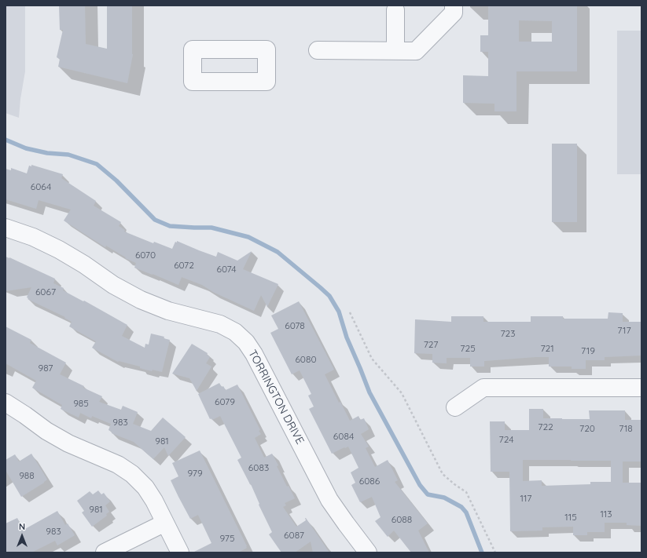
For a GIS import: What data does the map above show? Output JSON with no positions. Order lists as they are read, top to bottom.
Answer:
{
  "streets": {
    "street": ["TORRINGTON DRIVE"]
  },
  "house_numbers": [
    "6064",
    "6070",
    "6072",
    "6074",
    "6067",
    "6078",
    "717",
    "723",
    "727",
    "725",
    "721",
    "719",
    "6080",
    "987",
    "6079",
    "985",
    "983",
    "722",
    "720",
    "718",
    "6084",
    "724",
    "981",
    "6083",
    "979",
    "988",
    "6086",
    "117",
    "981",
    "113",
    "115",
    "6088",
    "983",
    "6087",
    "975"
  ],
  "north": "top"
}
